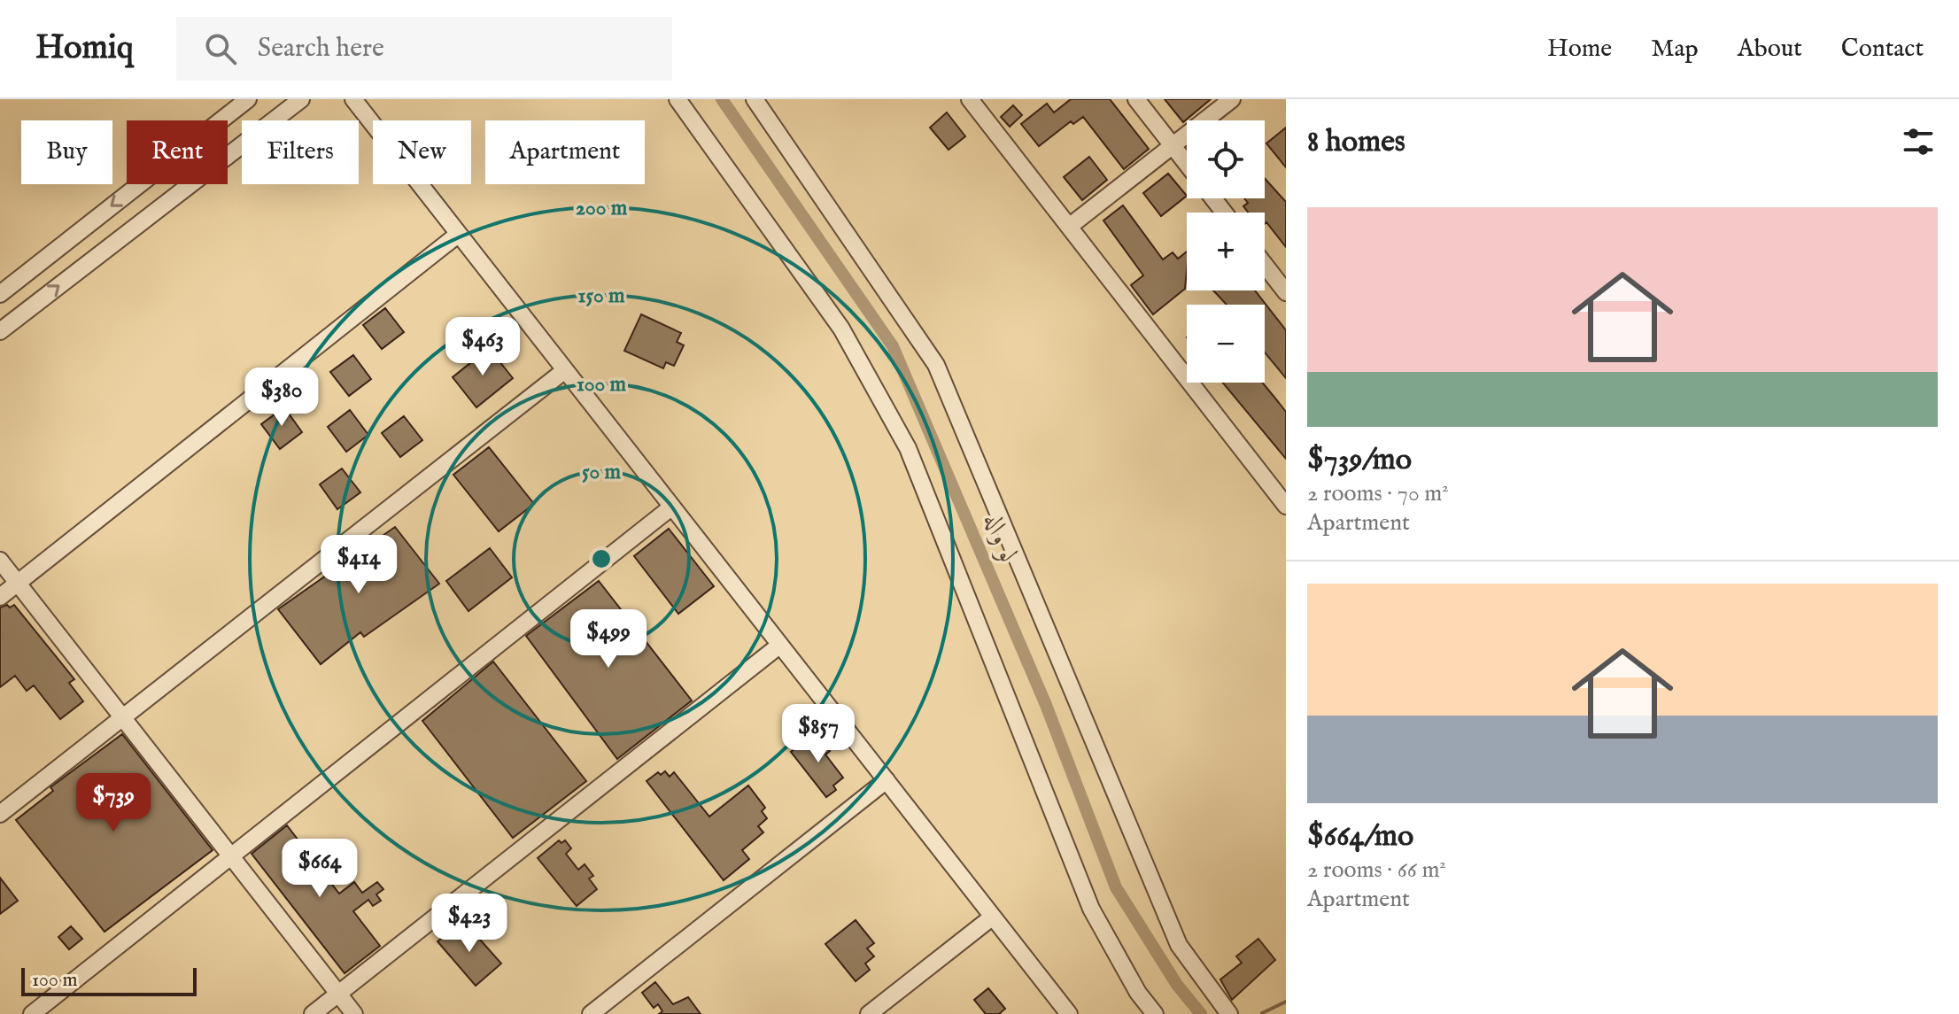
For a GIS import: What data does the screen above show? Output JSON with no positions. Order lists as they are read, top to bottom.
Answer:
{
  "water": ["لو واله"],
  "scale_bar": "100 m",
  "page": {
    "header": "Homiq",
    "search": "Search here",
    "nav": [
      "Home",
      "Map",
      "About",
      "Contact"
    ],
    "heading": "8 homes",
    "map_buttons": ["+", "−"],
    "chip": [
      "Buy",
      "Rent",
      "Filters",
      "New",
      "Apartment"
    ],
    "list": [
      {
        "name": "$739/mo",
        "note": "2 rooms · 70 m² · Apartment"
      },
      {
        "name": "$664/mo",
        "note": "2 rooms · 66 m² · Apartment"
      }
    ],
    "price": [
      "$463",
      "$380",
      "$414",
      "$499",
      "$857",
      "$739",
      "$664",
      "$423"
    ],
    "scale": "100 m"
  },
  "rings": [
    "200 m",
    "150 m",
    "100 m",
    "50 m"
  ]
}
